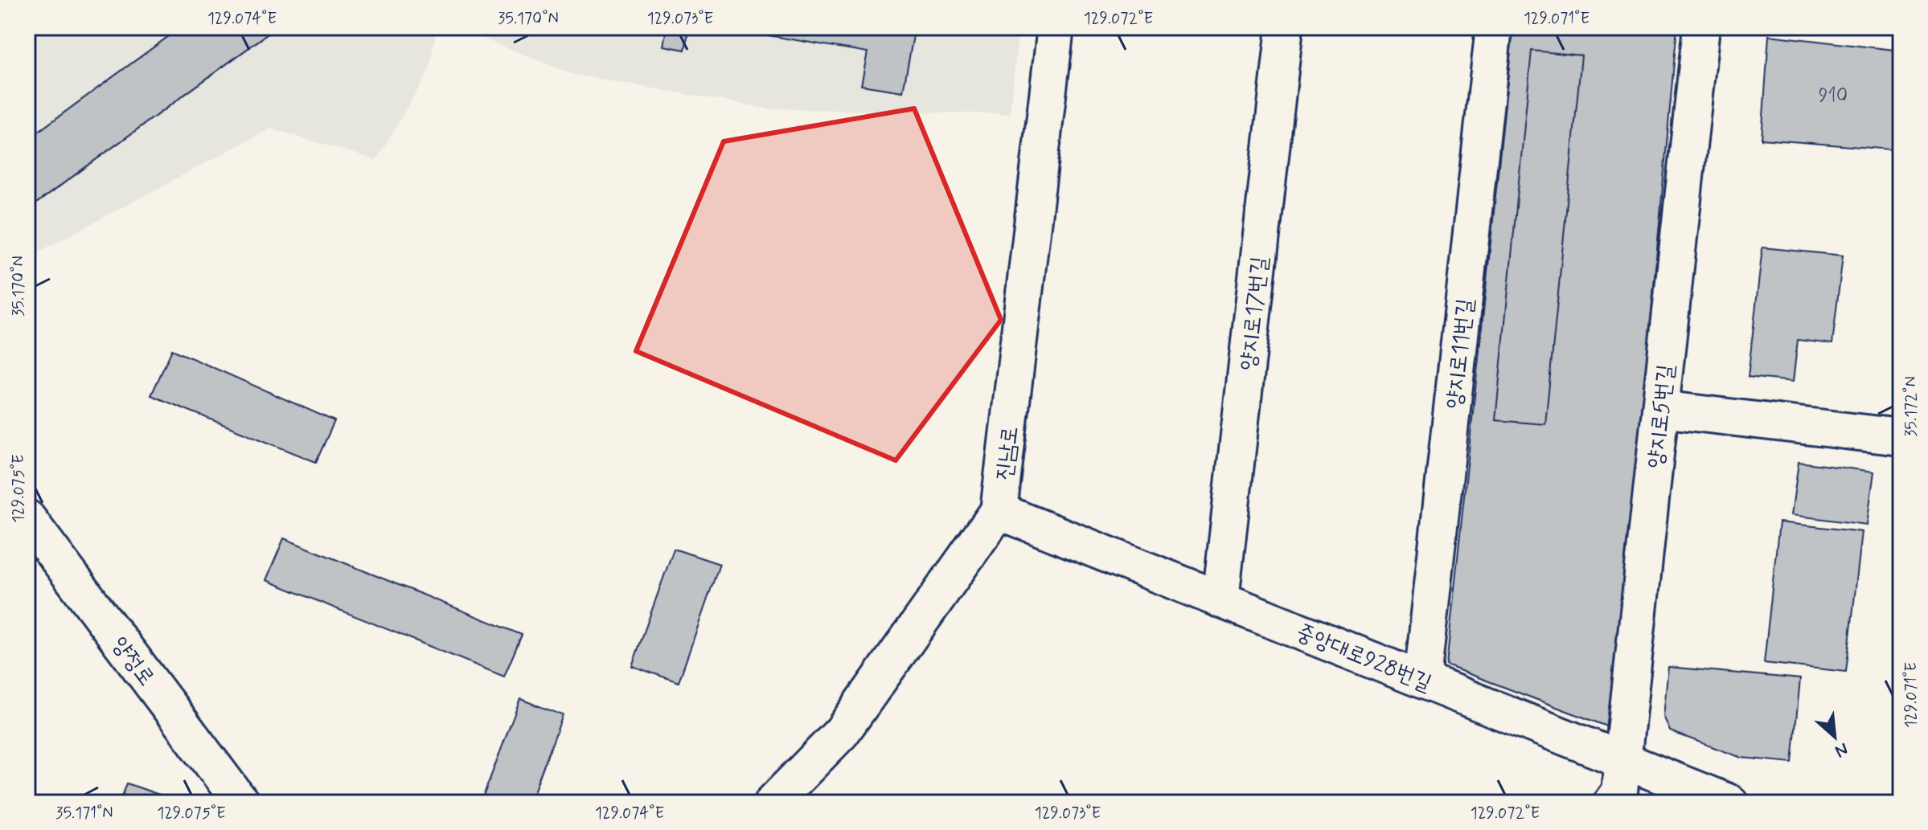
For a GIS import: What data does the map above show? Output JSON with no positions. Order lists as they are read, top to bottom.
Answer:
{
  "streets": {
    "street": [
      "양지로17번길",
      "양지로11번길",
      "양지로5번길",
      "진남로",
      "중앙대로928번길",
      "양정로"
    ]
  },
  "crossings": [
    ["양지로17번길", "중앙대로928번길"],
    ["양지로11번길", "중앙대로928번길"],
    ["양지로5번길", "중앙대로928번길"],
    ["진남로", "중앙대로928번길"]
  ],
  "house_numbers": ["910"],
  "north": "bottom right",
  "coordinates": [
    "129.074°E",
    "35.170°N",
    "129.073°E",
    "129.072°E",
    "129.071°E",
    "35.172°N",
    "129.075°E",
    "35.171°N"
  ]
}
